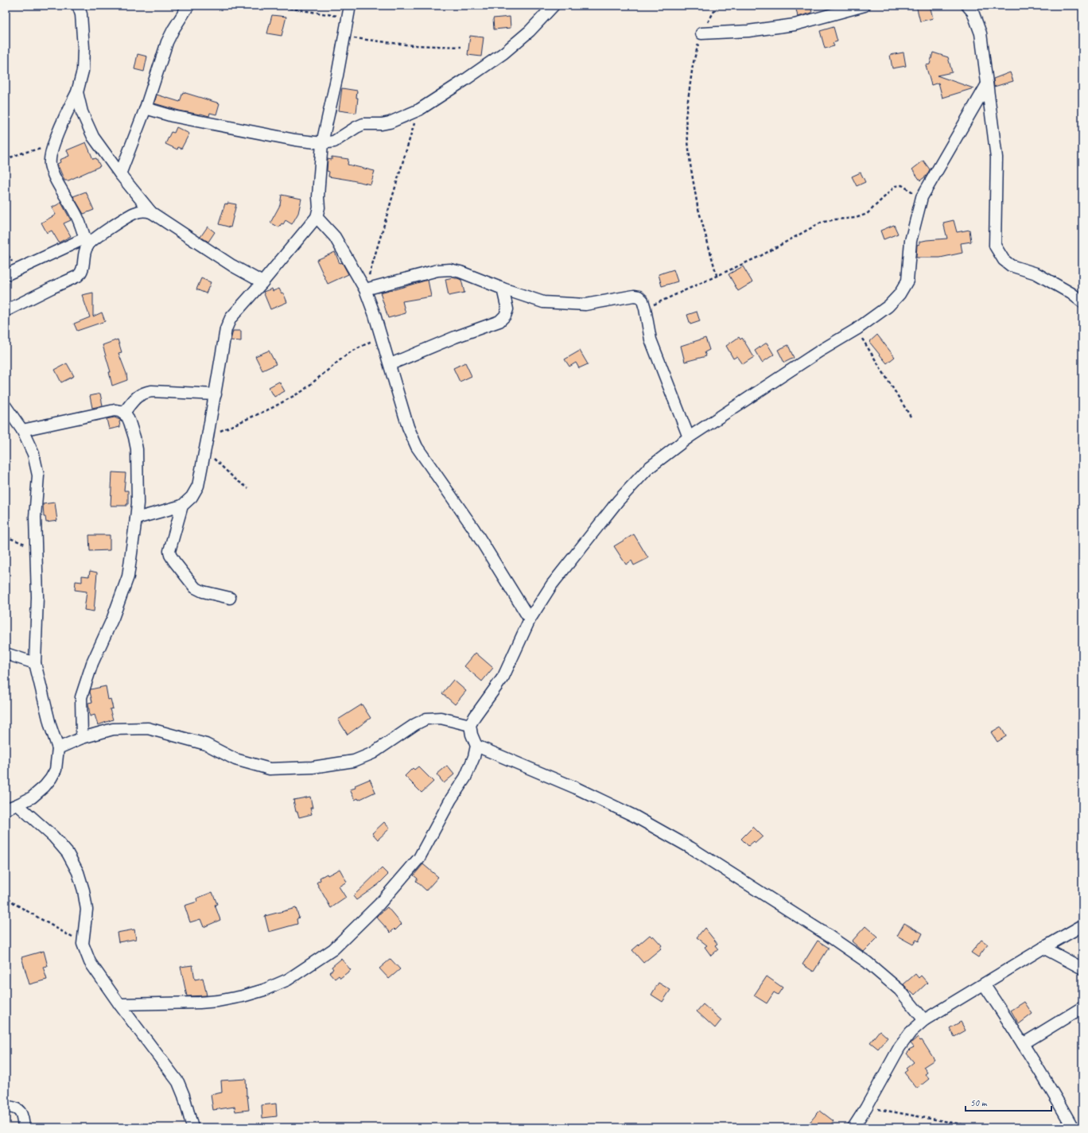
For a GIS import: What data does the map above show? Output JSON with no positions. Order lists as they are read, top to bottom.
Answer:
{
  "scale_bar": "50 m"
}
